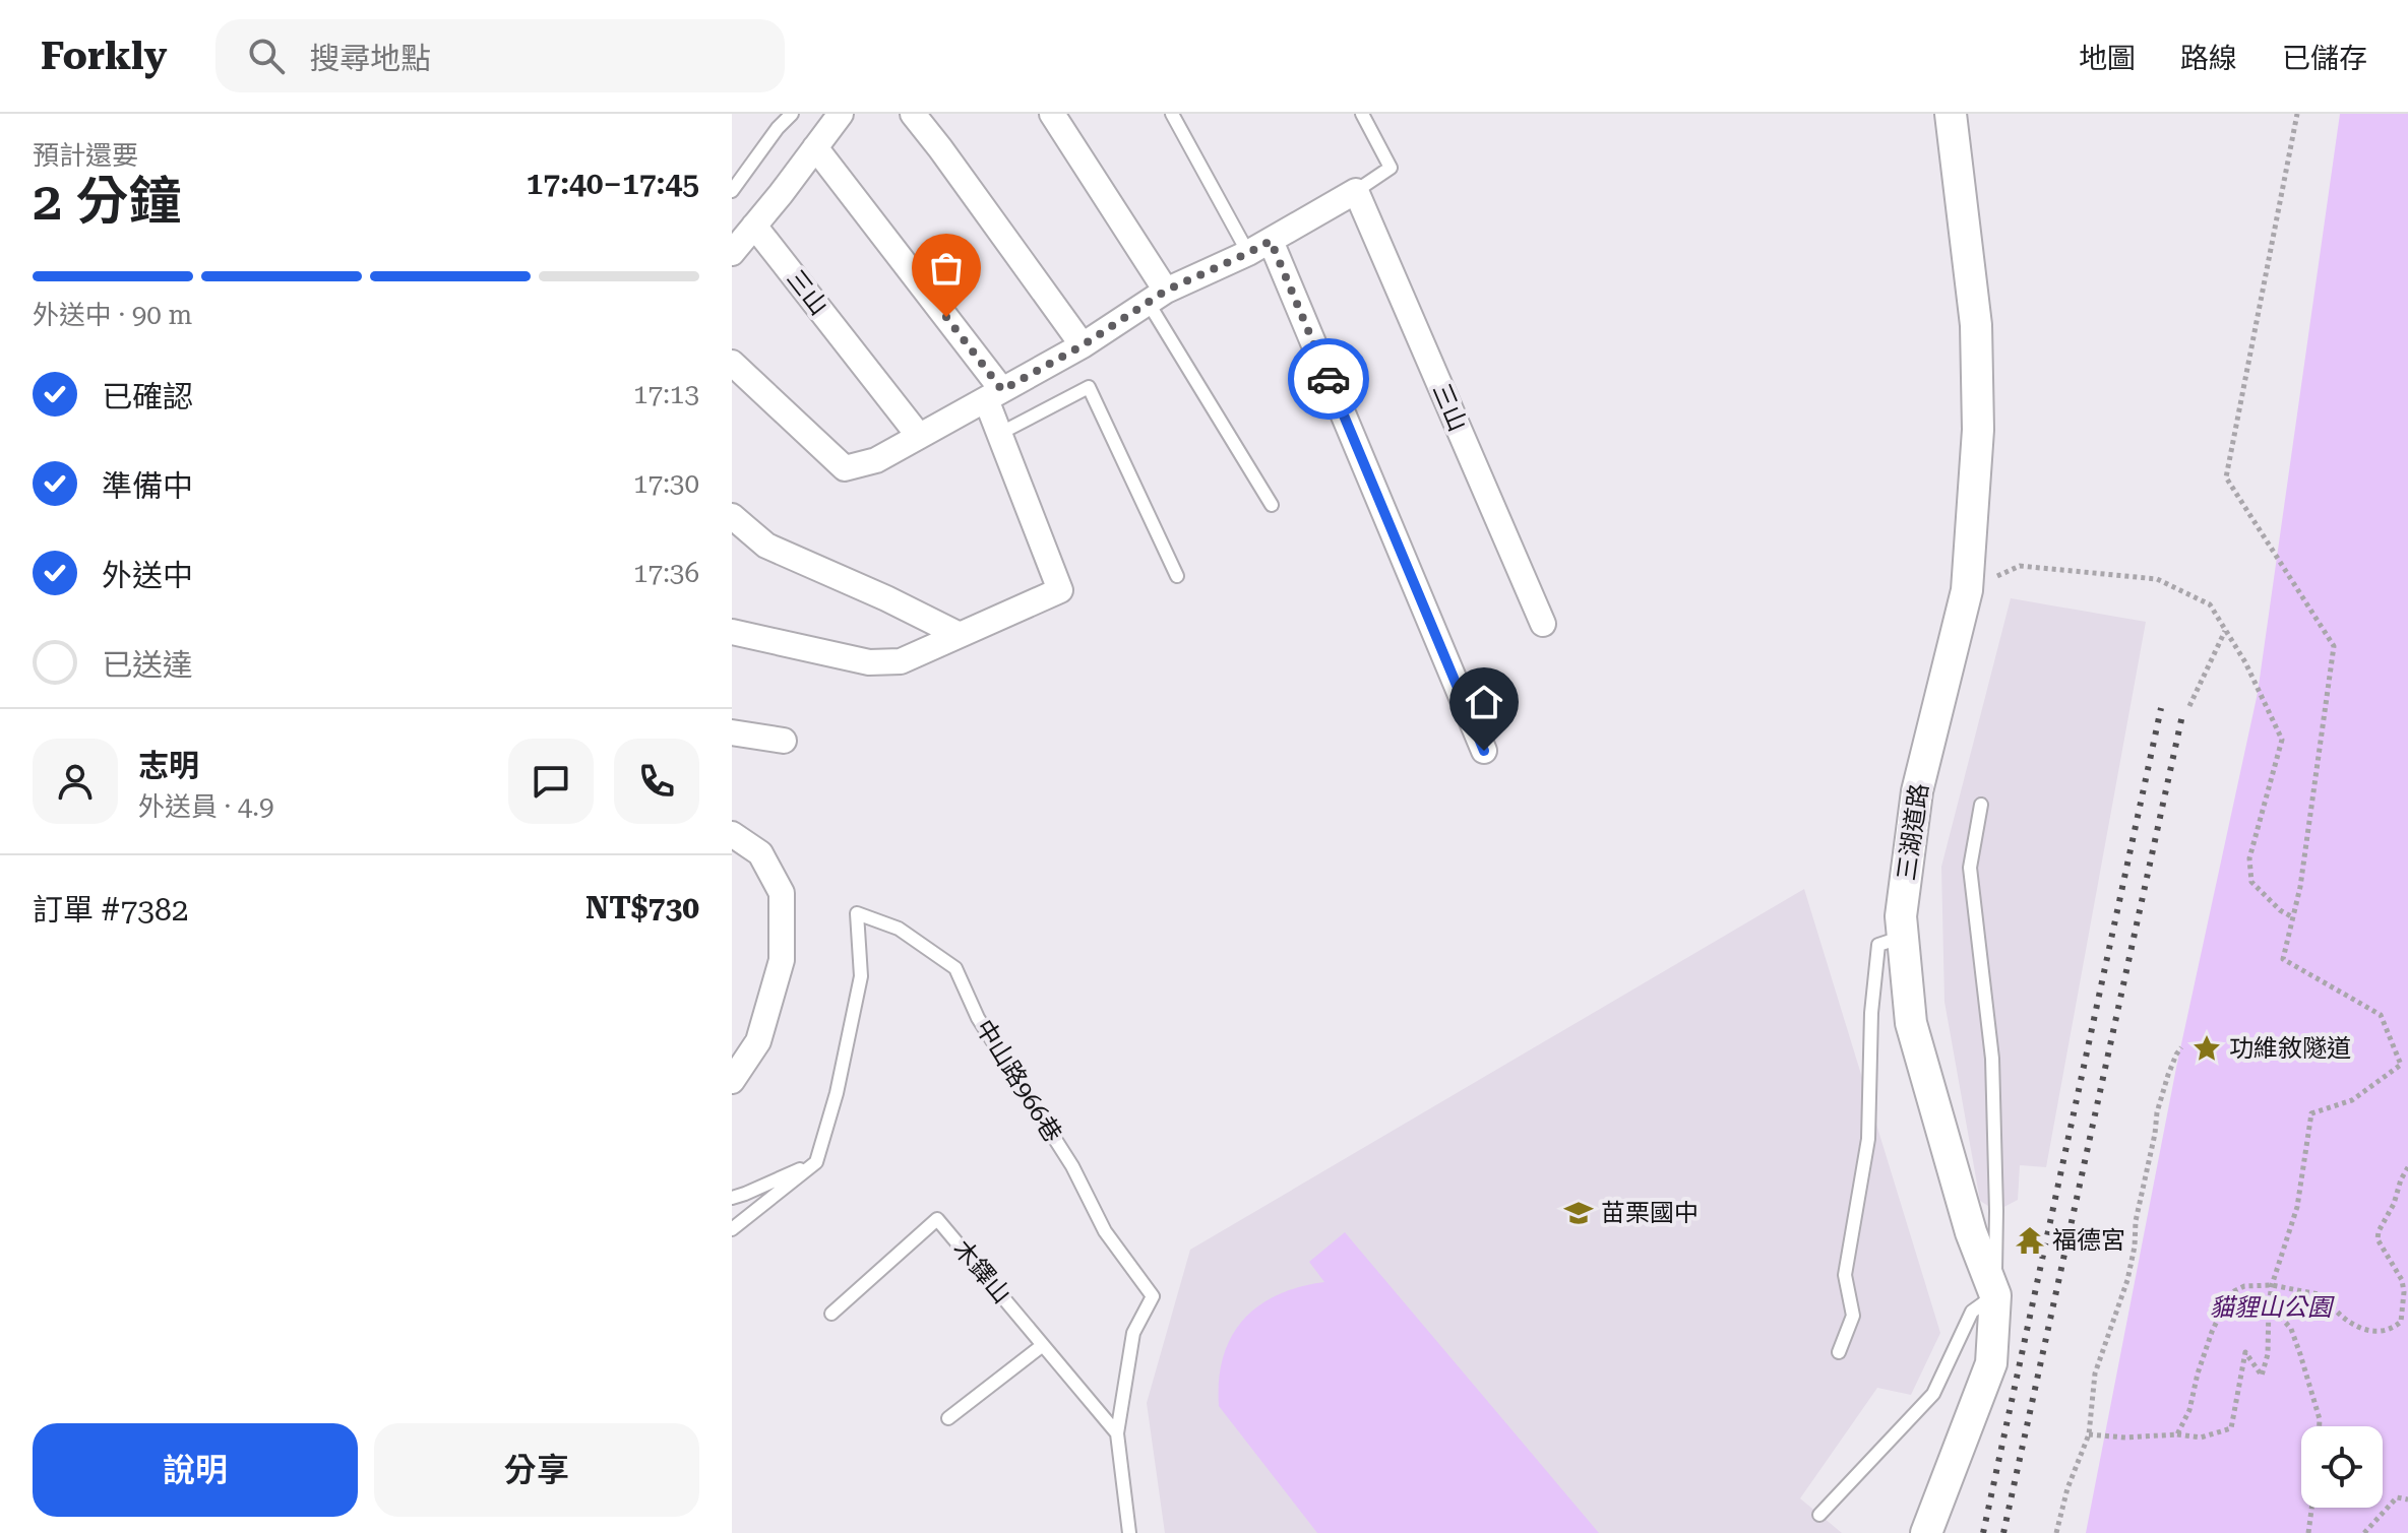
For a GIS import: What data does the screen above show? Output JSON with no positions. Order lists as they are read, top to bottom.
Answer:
{
  "streets": {
    "street": ["三山", "三湖道路"],
    "lane": ["中山路966巷", "木鐸山"]
  },
  "crossings": [
    ["中山路966巷", "木鐸山"]
  ],
  "parks": ["貓貍山公園"],
  "places": {
    "place": ["功維敘隧道"],
    "school or university": ["苗栗國中"],
    "temple": ["福德宮"]
  },
  "page": {
    "header": "Forkly",
    "search": "搜尋地點",
    "nav": ["地圖", "路線", "已儲存"],
    "heading": ["2 分鐘", "預計還要", "17:40–17:45"],
    "panel": [
      "志明",
      "外送員 · 4.9",
      "訂單 #7382",
      "NT$730"
    ],
    "bar": "外送中 · 90 m",
    "list": [
      ["已確認", "17:13"],
      ["準備中", "17:30"],
      ["外送中", "17:36"],
      "已送達"
    ],
    "buttons": ["說明", "分享"]
  }
}
